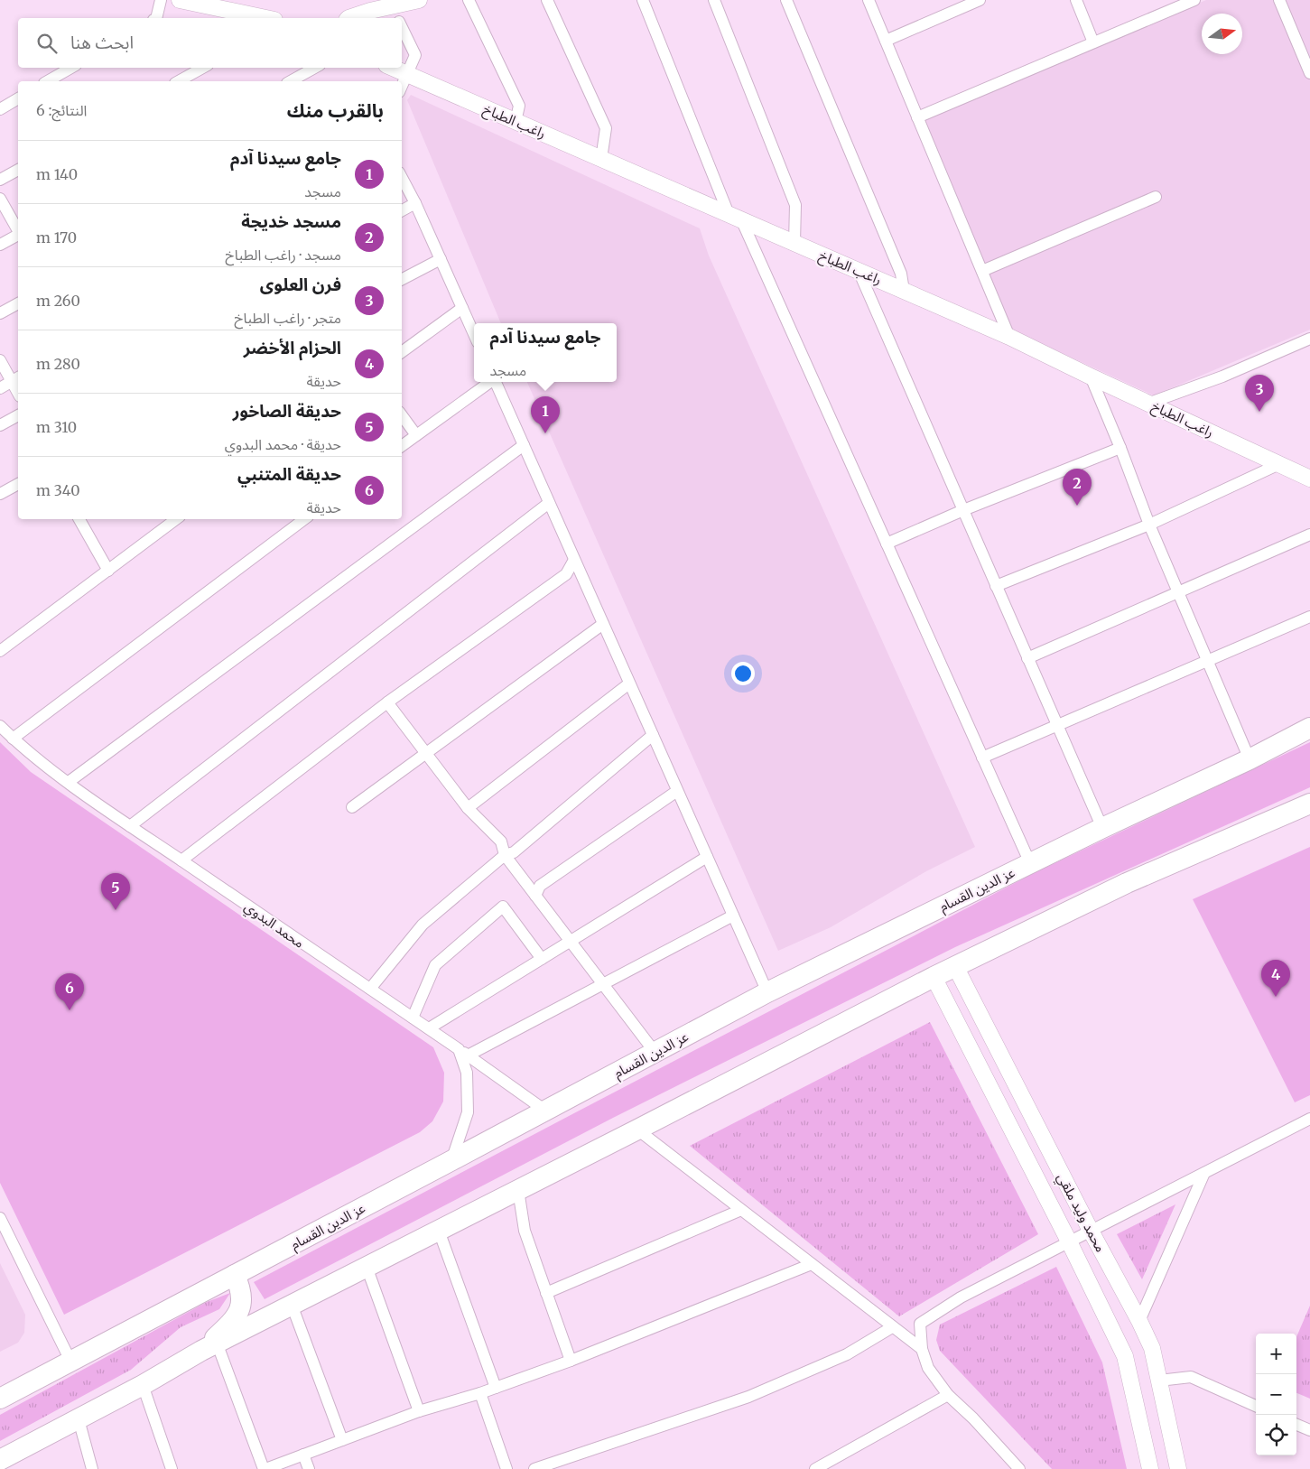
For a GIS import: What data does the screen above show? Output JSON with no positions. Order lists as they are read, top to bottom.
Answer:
{
  "streets": {
    "highway": ["عز الدين القسام"],
    "street": ["راغب الطباخ", "محمد البدوي", "محمد وليد ملقي"]
  },
  "crossings": [
    ["عز الدين القسام", "محمد البدوي"]
  ],
  "north": "right",
  "page": {
    "search": "ابحث هنا",
    "heading": ["بالقرب منك", "النتائج: 6"],
    "list": [
      {
        "mark": "1",
        "name": "جامع سيدنا آدم",
        "note": "مسجد",
        "value": "140 m"
      },
      {
        "mark": "2",
        "name": "مسجد خديجة",
        "note": "مسجد · راغب الطباخ",
        "value": "170 m"
      },
      {
        "mark": "3",
        "name": "فرن العلوى",
        "note": "متجر · راغب الطباخ",
        "value": "260 m"
      },
      {
        "mark": "4",
        "name": "الحزام الأخضر",
        "note": "حديقة",
        "value": "280 m"
      },
      {
        "mark": "5",
        "name": "حديقة الصاخور",
        "note": "حديقة · محمد البدوي",
        "value": "310 m"
      },
      {
        "mark": "6",
        "name": "حديقة المتنبي",
        "note": "حديقة",
        "value": "340 m"
      }
    ],
    "popup": ["جامع سيدنا آدم", "مسجد"],
    "pins": [
      "3",
      "1",
      "2",
      "5",
      "4",
      "6"
    ],
    "map_buttons": ["+", "−"]
  }
}
